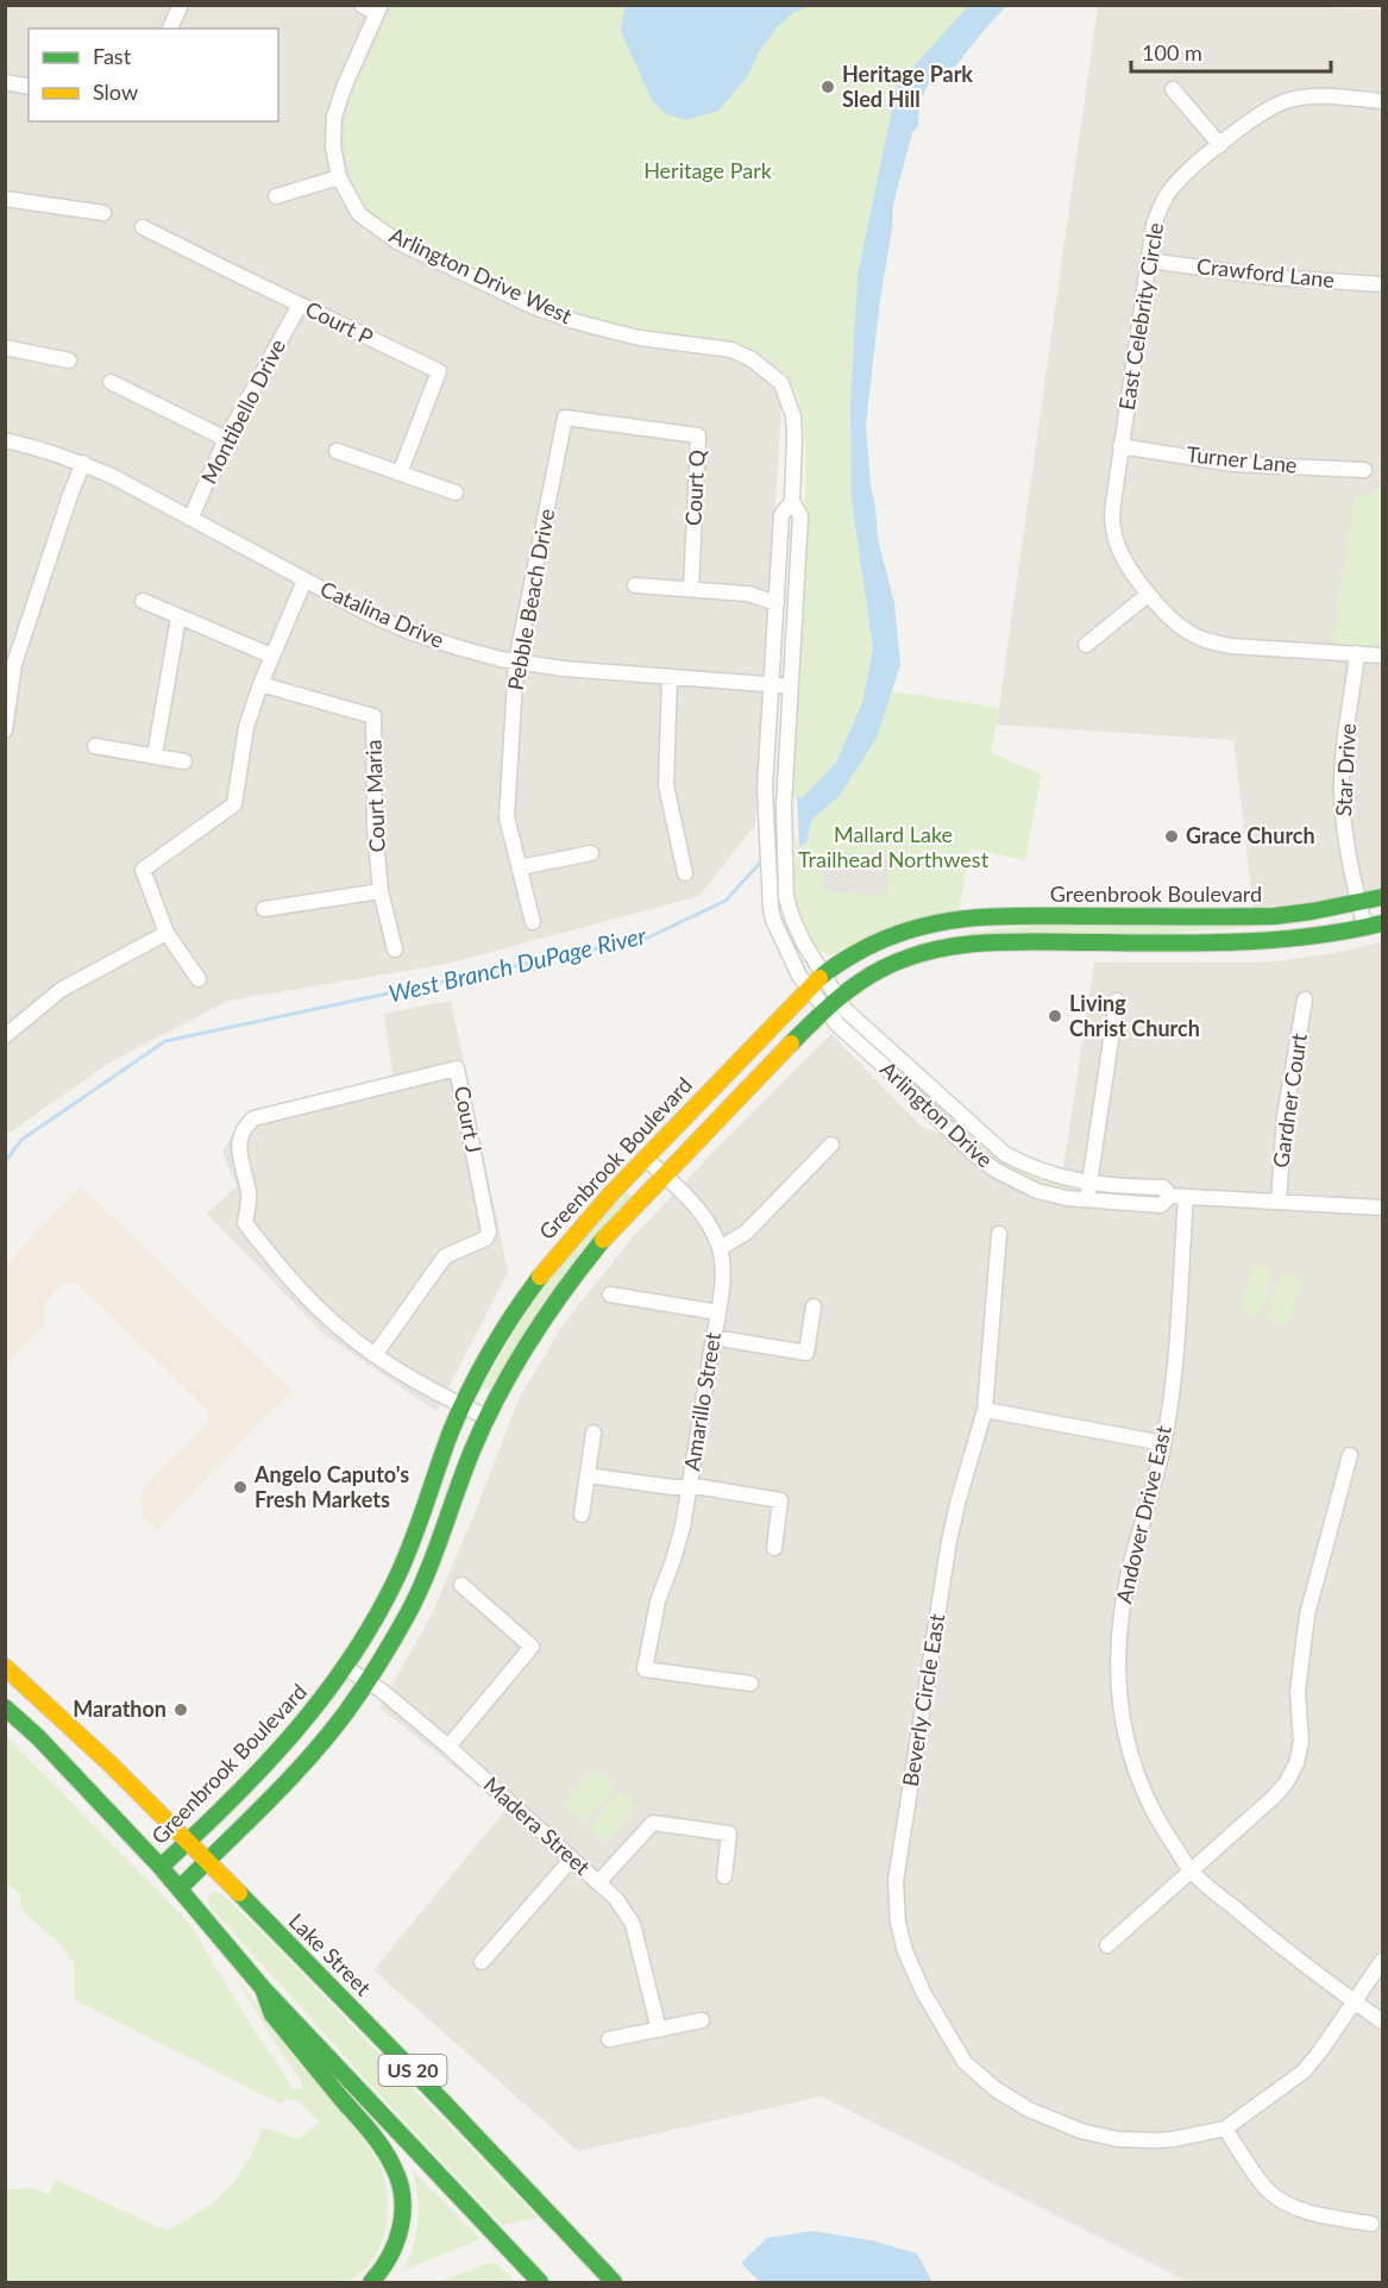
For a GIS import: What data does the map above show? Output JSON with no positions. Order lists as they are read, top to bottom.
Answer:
{
  "streets": {
    "main road": ["Greenbrook Boulevard", "Lake Street", "US 20"],
    "street": [
      "Crawford Lane",
      "Arlington Drive West",
      "East Celebrity Circle",
      "Court P",
      "Montibello Drive",
      "Turner Lane",
      "Court Q",
      "Pebble Beach Drive",
      "Catalina Drive",
      "Star Drive",
      "Court Maria",
      "Gardner Court",
      "Arlington Drive",
      "Court J",
      "Amarillo Street",
      "Andover Drive East",
      "Beverly Circle East",
      "Madera Street"
    ]
  },
  "crossings": [
    ["Crawford Lane", "East Celebrity Circle"],
    ["Arlington Drive West", "Catalina Drive"],
    ["Arlington Drive West", "Greenbrook Boulevard"],
    ["Arlington Drive West", "Arlington Drive"],
    ["East Celebrity Circle", "Turner Lane"],
    ["East Celebrity Circle", "Star Drive"],
    ["Court P", "Montibello Drive"],
    ["Montibello Drive", "Catalina Drive"],
    ["Court Q", "Pebble Beach Drive"],
    ["Pebble Beach Drive", "Catalina Drive"],
    ["Star Drive", "Greenbrook Boulevard"],
    ["Greenbrook Boulevard", "Arlington Drive"],
    ["Greenbrook Boulevard", "Amarillo Street"],
    ["Greenbrook Boulevard", "Madera Street"],
    ["Greenbrook Boulevard", "Lake Street"],
    ["Greenbrook Boulevard", "US 20"],
    ["Gardner Court", "Arlington Drive"],
    ["Arlington Drive", "Andover Drive East"]
  ],
  "water": ["West Branch DuPage River"],
  "parks": ["Heritage Park", "Mallard Lake Trailhead Northwest"],
  "places": [
    "Heritage Park Sled Hill",
    "Grace Church",
    "Living Christ Church",
    "Angelo Caputo's Fresh Markets",
    "Marathon"
  ],
  "legend": ["Fast", "Slow"],
  "scale_bar": "100 m"
}
